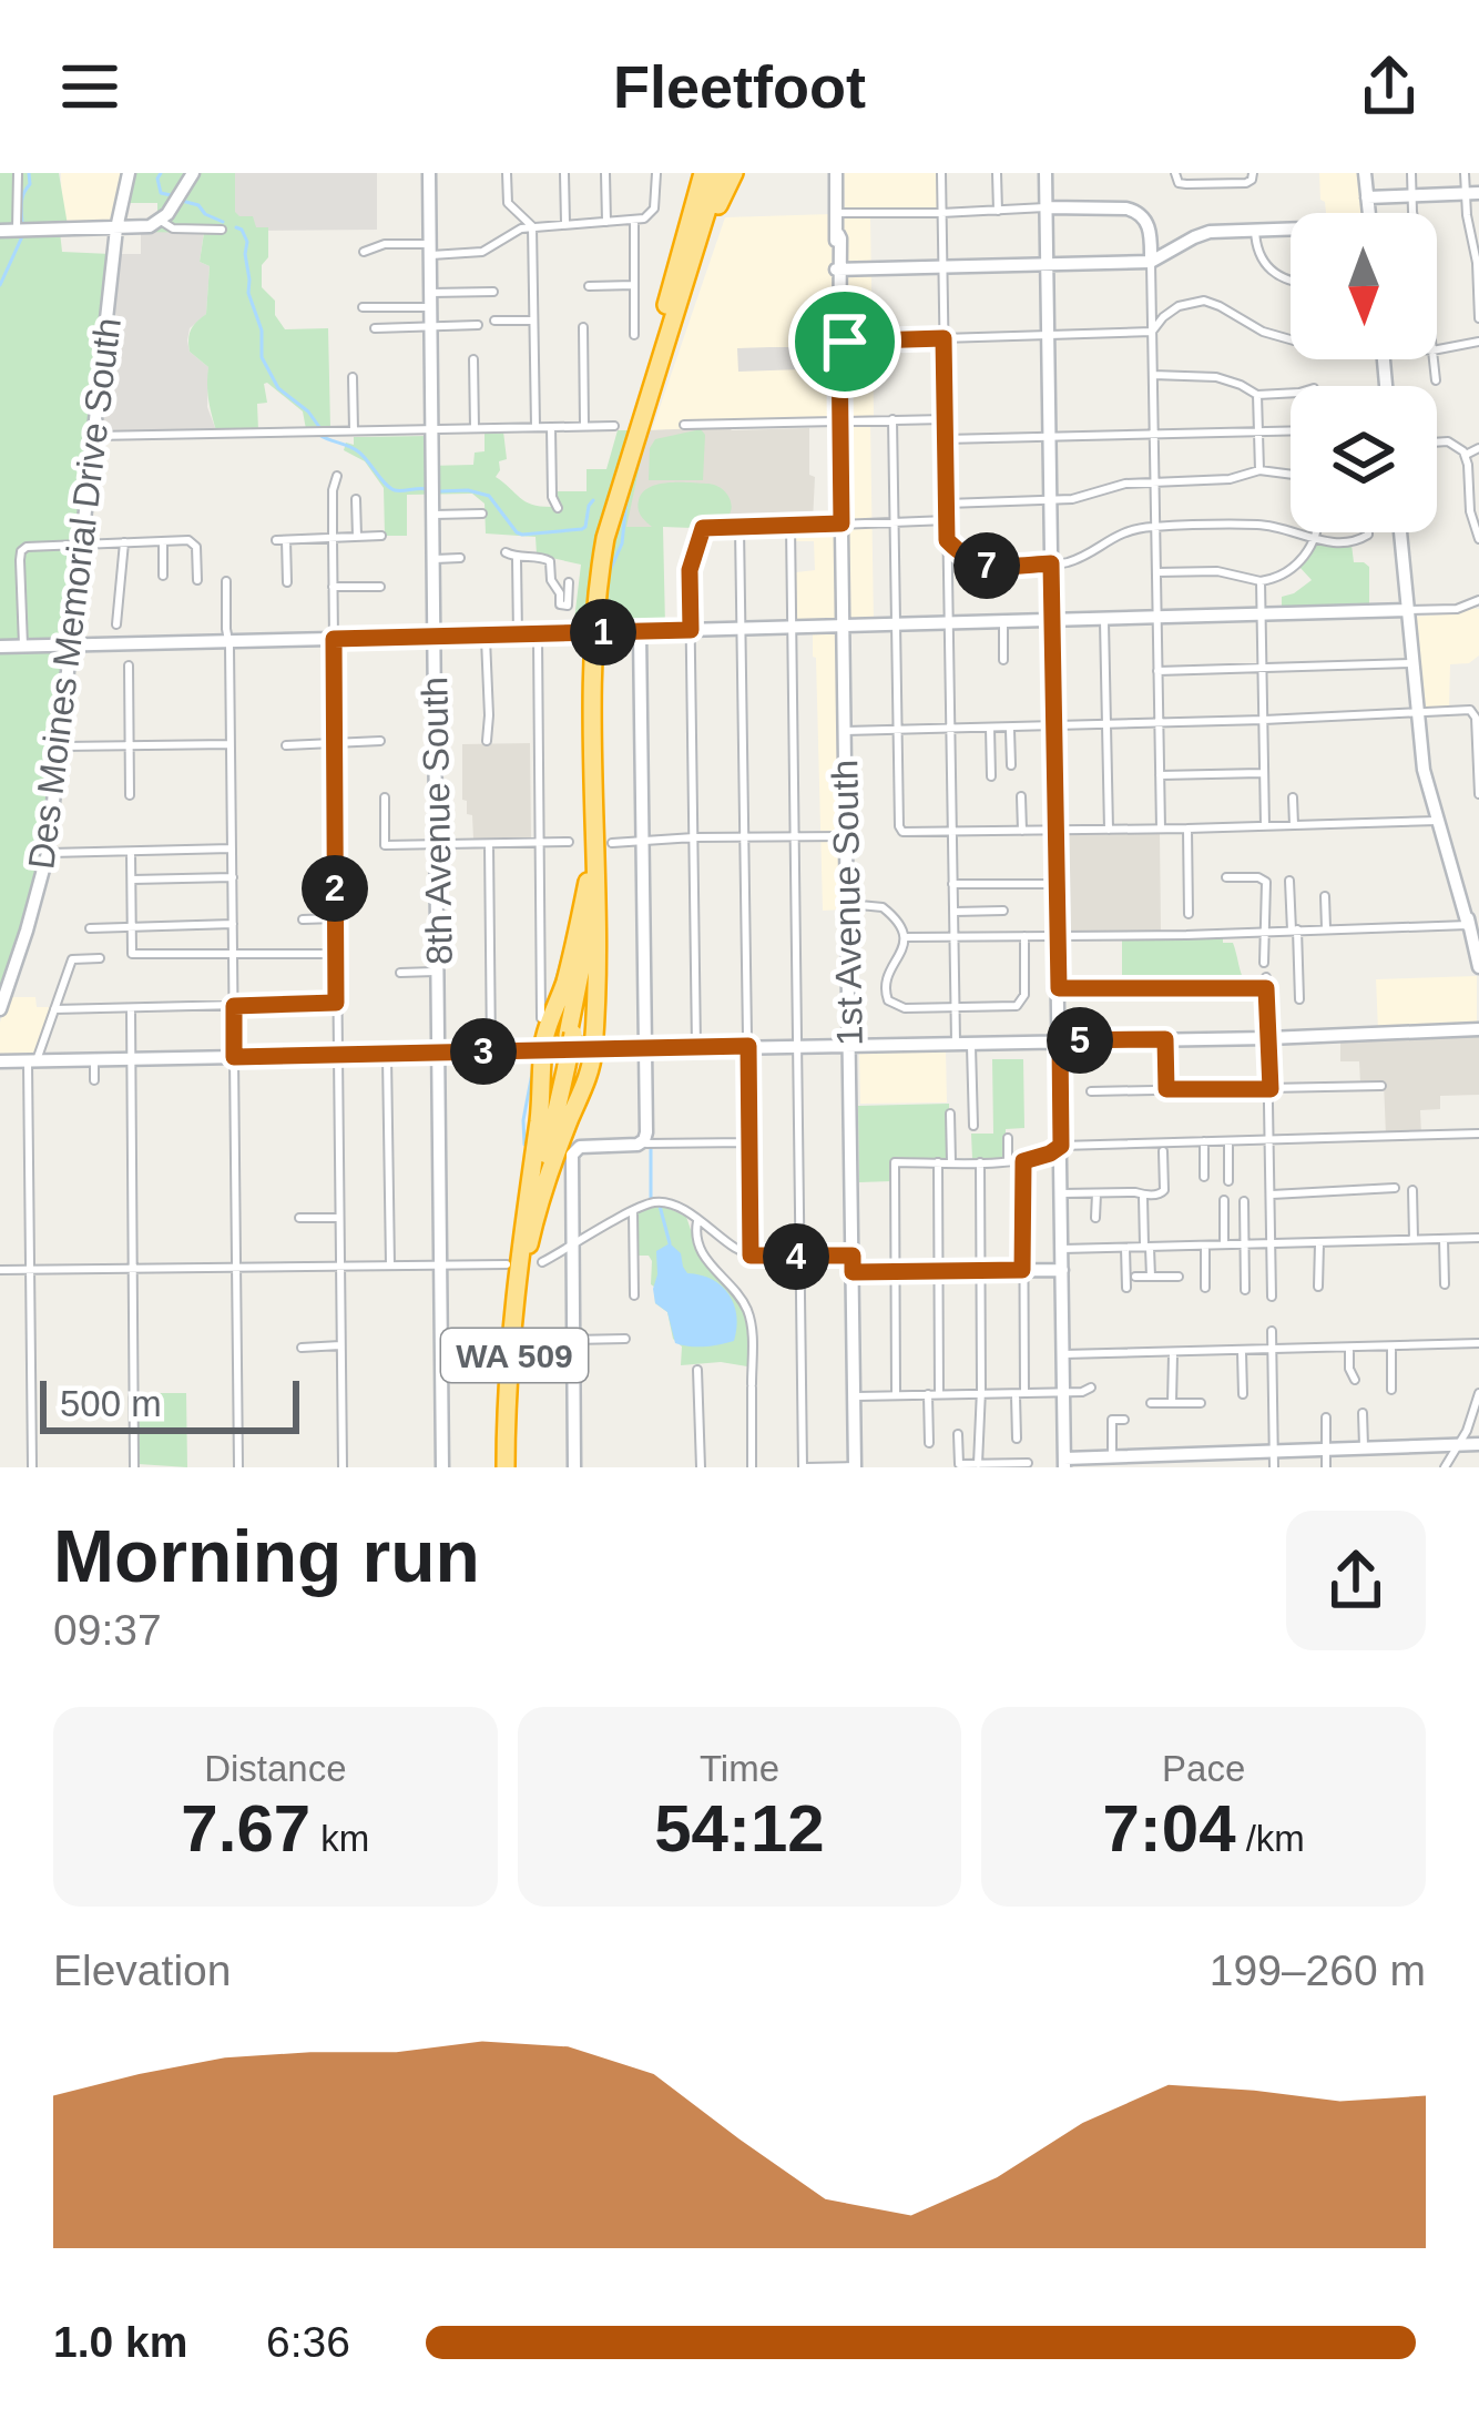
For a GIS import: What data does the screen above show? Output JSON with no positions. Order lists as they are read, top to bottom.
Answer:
{
  "streets": {
    "highway": ["WA 509"],
    "street": ["Des Moines Memorial Drive South", "8th Avenue South", "1st Avenue South"]
  },
  "scale_bar": "500 m",
  "north": "bottom",
  "page": {
    "header": "Fleetfoot",
    "pins": [
      "7",
      "1",
      "2",
      "5",
      "3",
      "4"
    ],
    "scale": "500 m",
    "heading": ["Morning run", "09:37"],
    "stats": [
      ["Distance", "7.67 km"],
      ["Time", "54:12"],
      ["Pace", "7:04 /km"]
    ],
    "chart": ["Elevation", "199–260 m"],
    "list": [
      {
        "name": "1.0 km",
        "note": "6:36"
      }
    ]
  }
}
